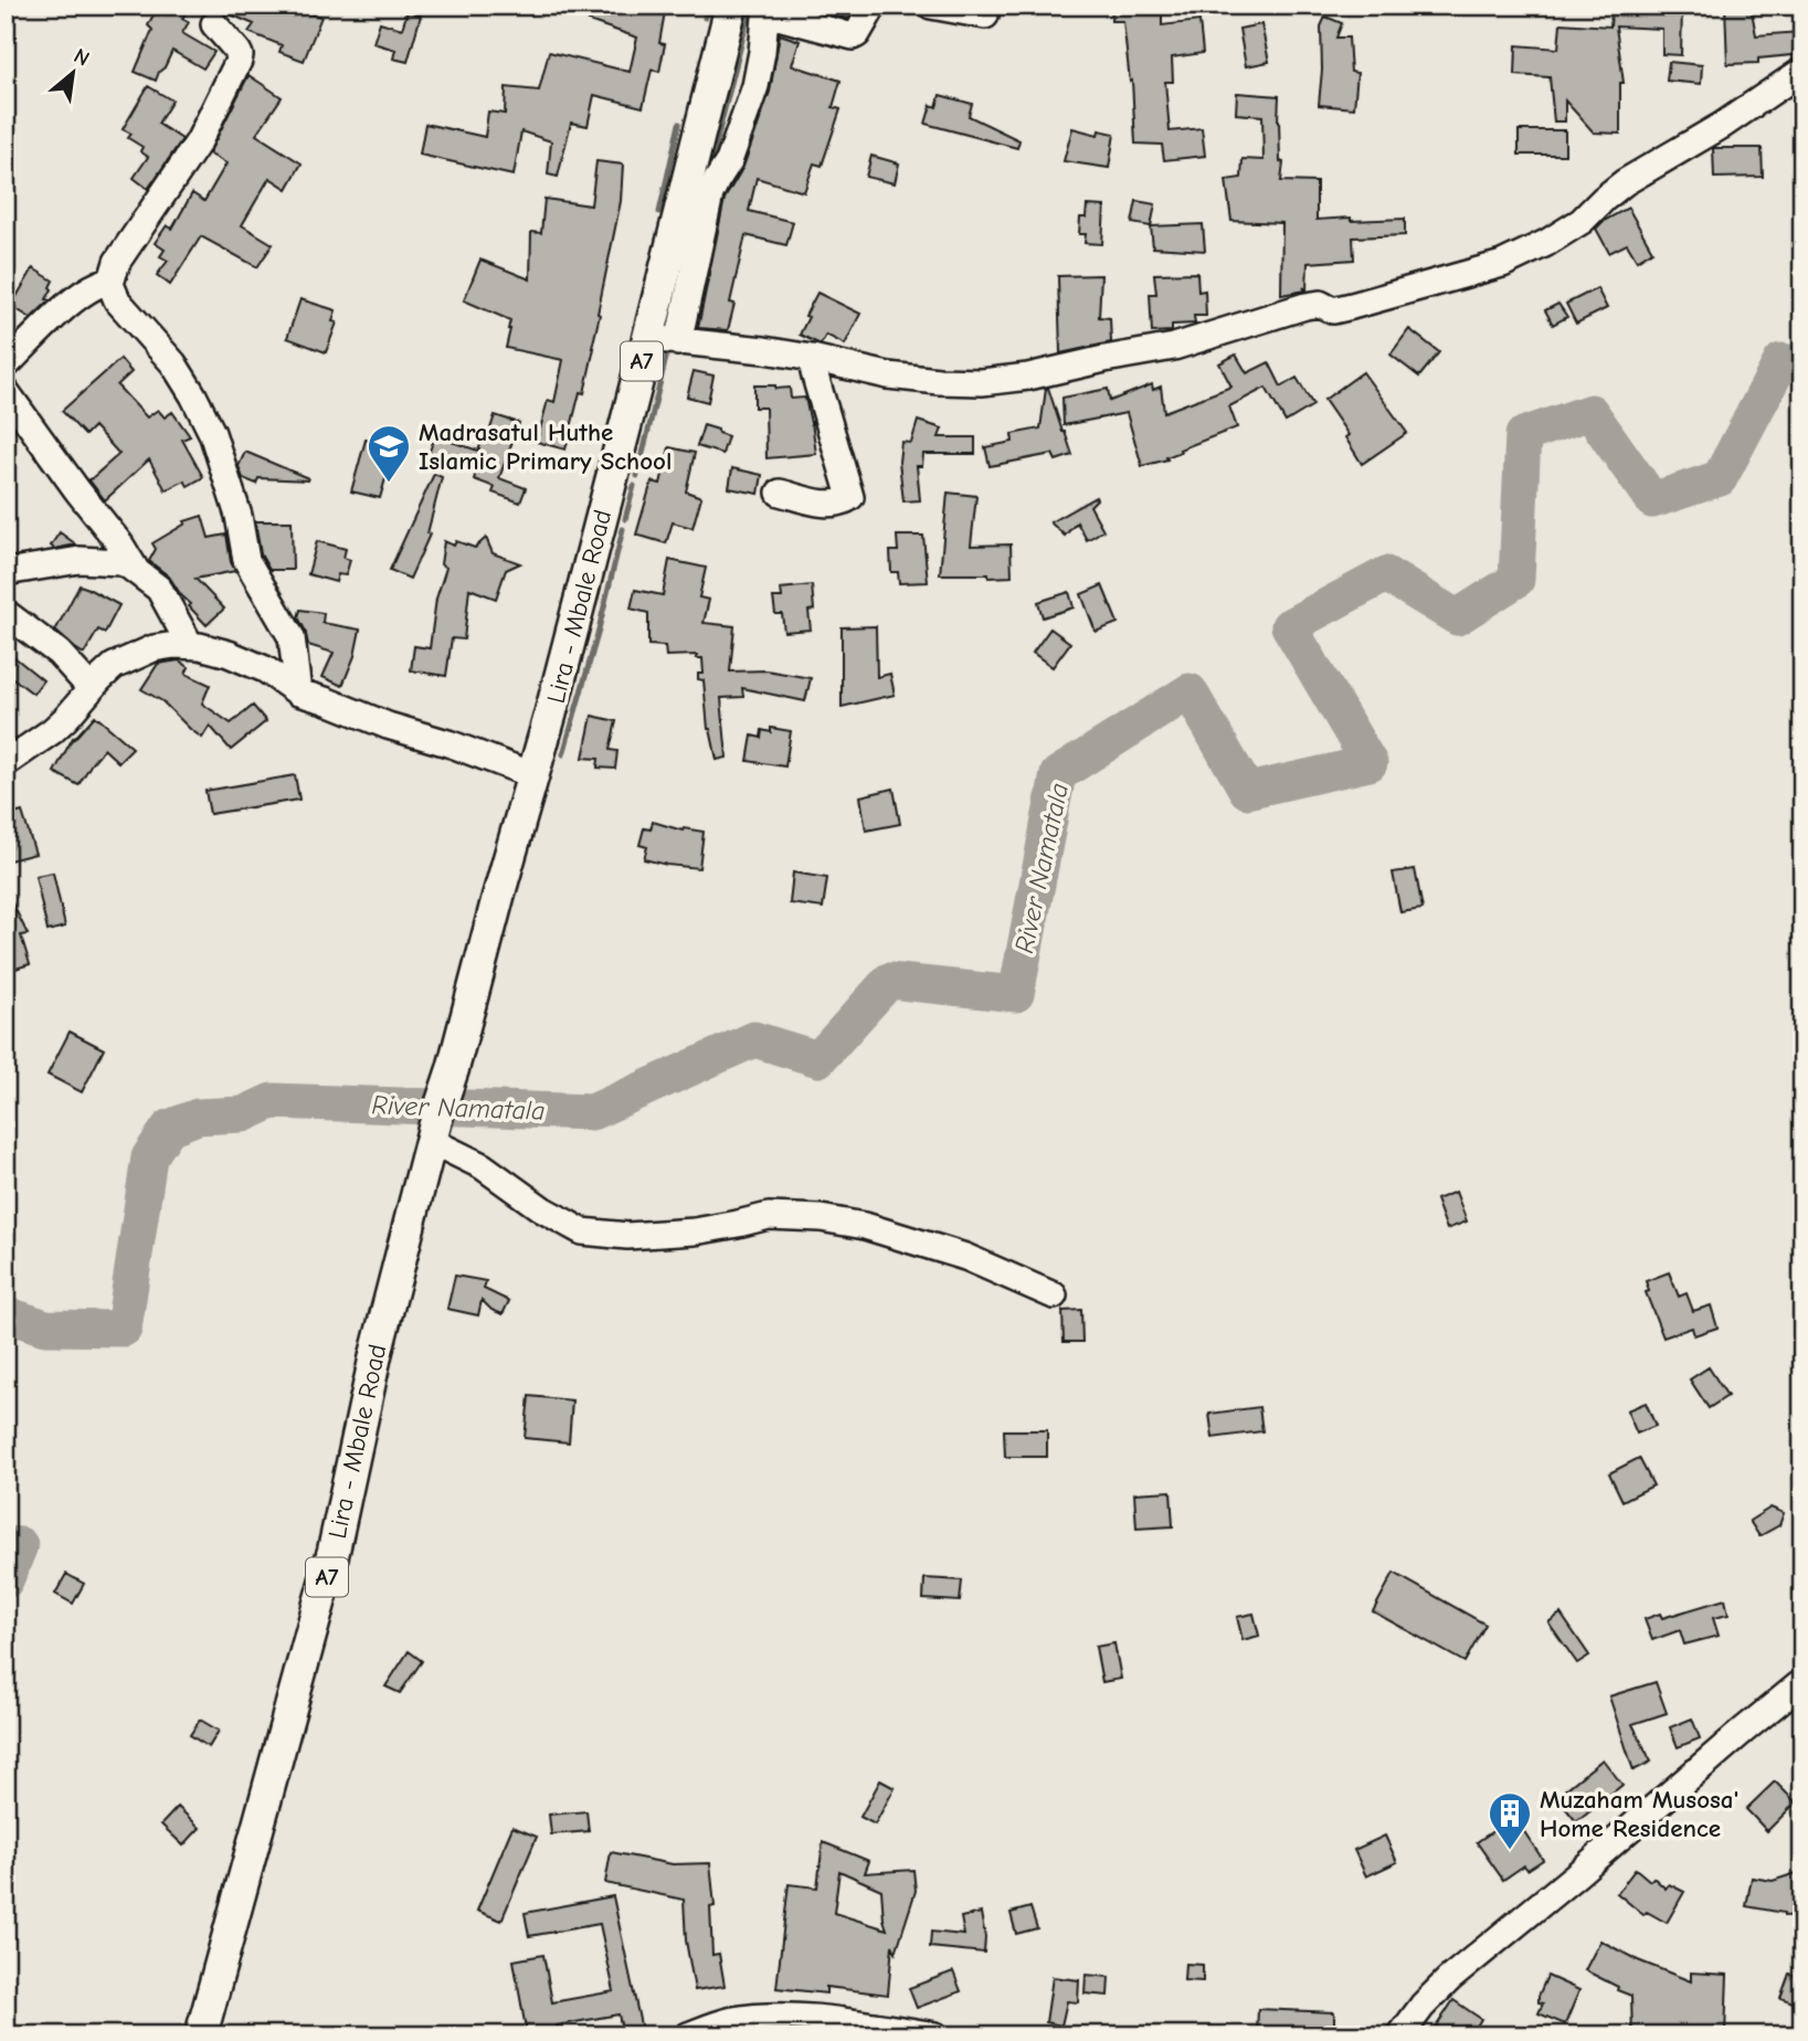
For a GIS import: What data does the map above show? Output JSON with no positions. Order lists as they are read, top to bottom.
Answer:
{
  "streets": {
    "main road": ["A7", "Lira - Mbale Road"]
  },
  "water": ["River Namatala"],
  "places": {
    "school or university": ["Madrasatul Huthe Islamic Primary School"],
    "building": ["Muzaham Musosa' Home Residence"]
  },
  "north": "top right"
}
